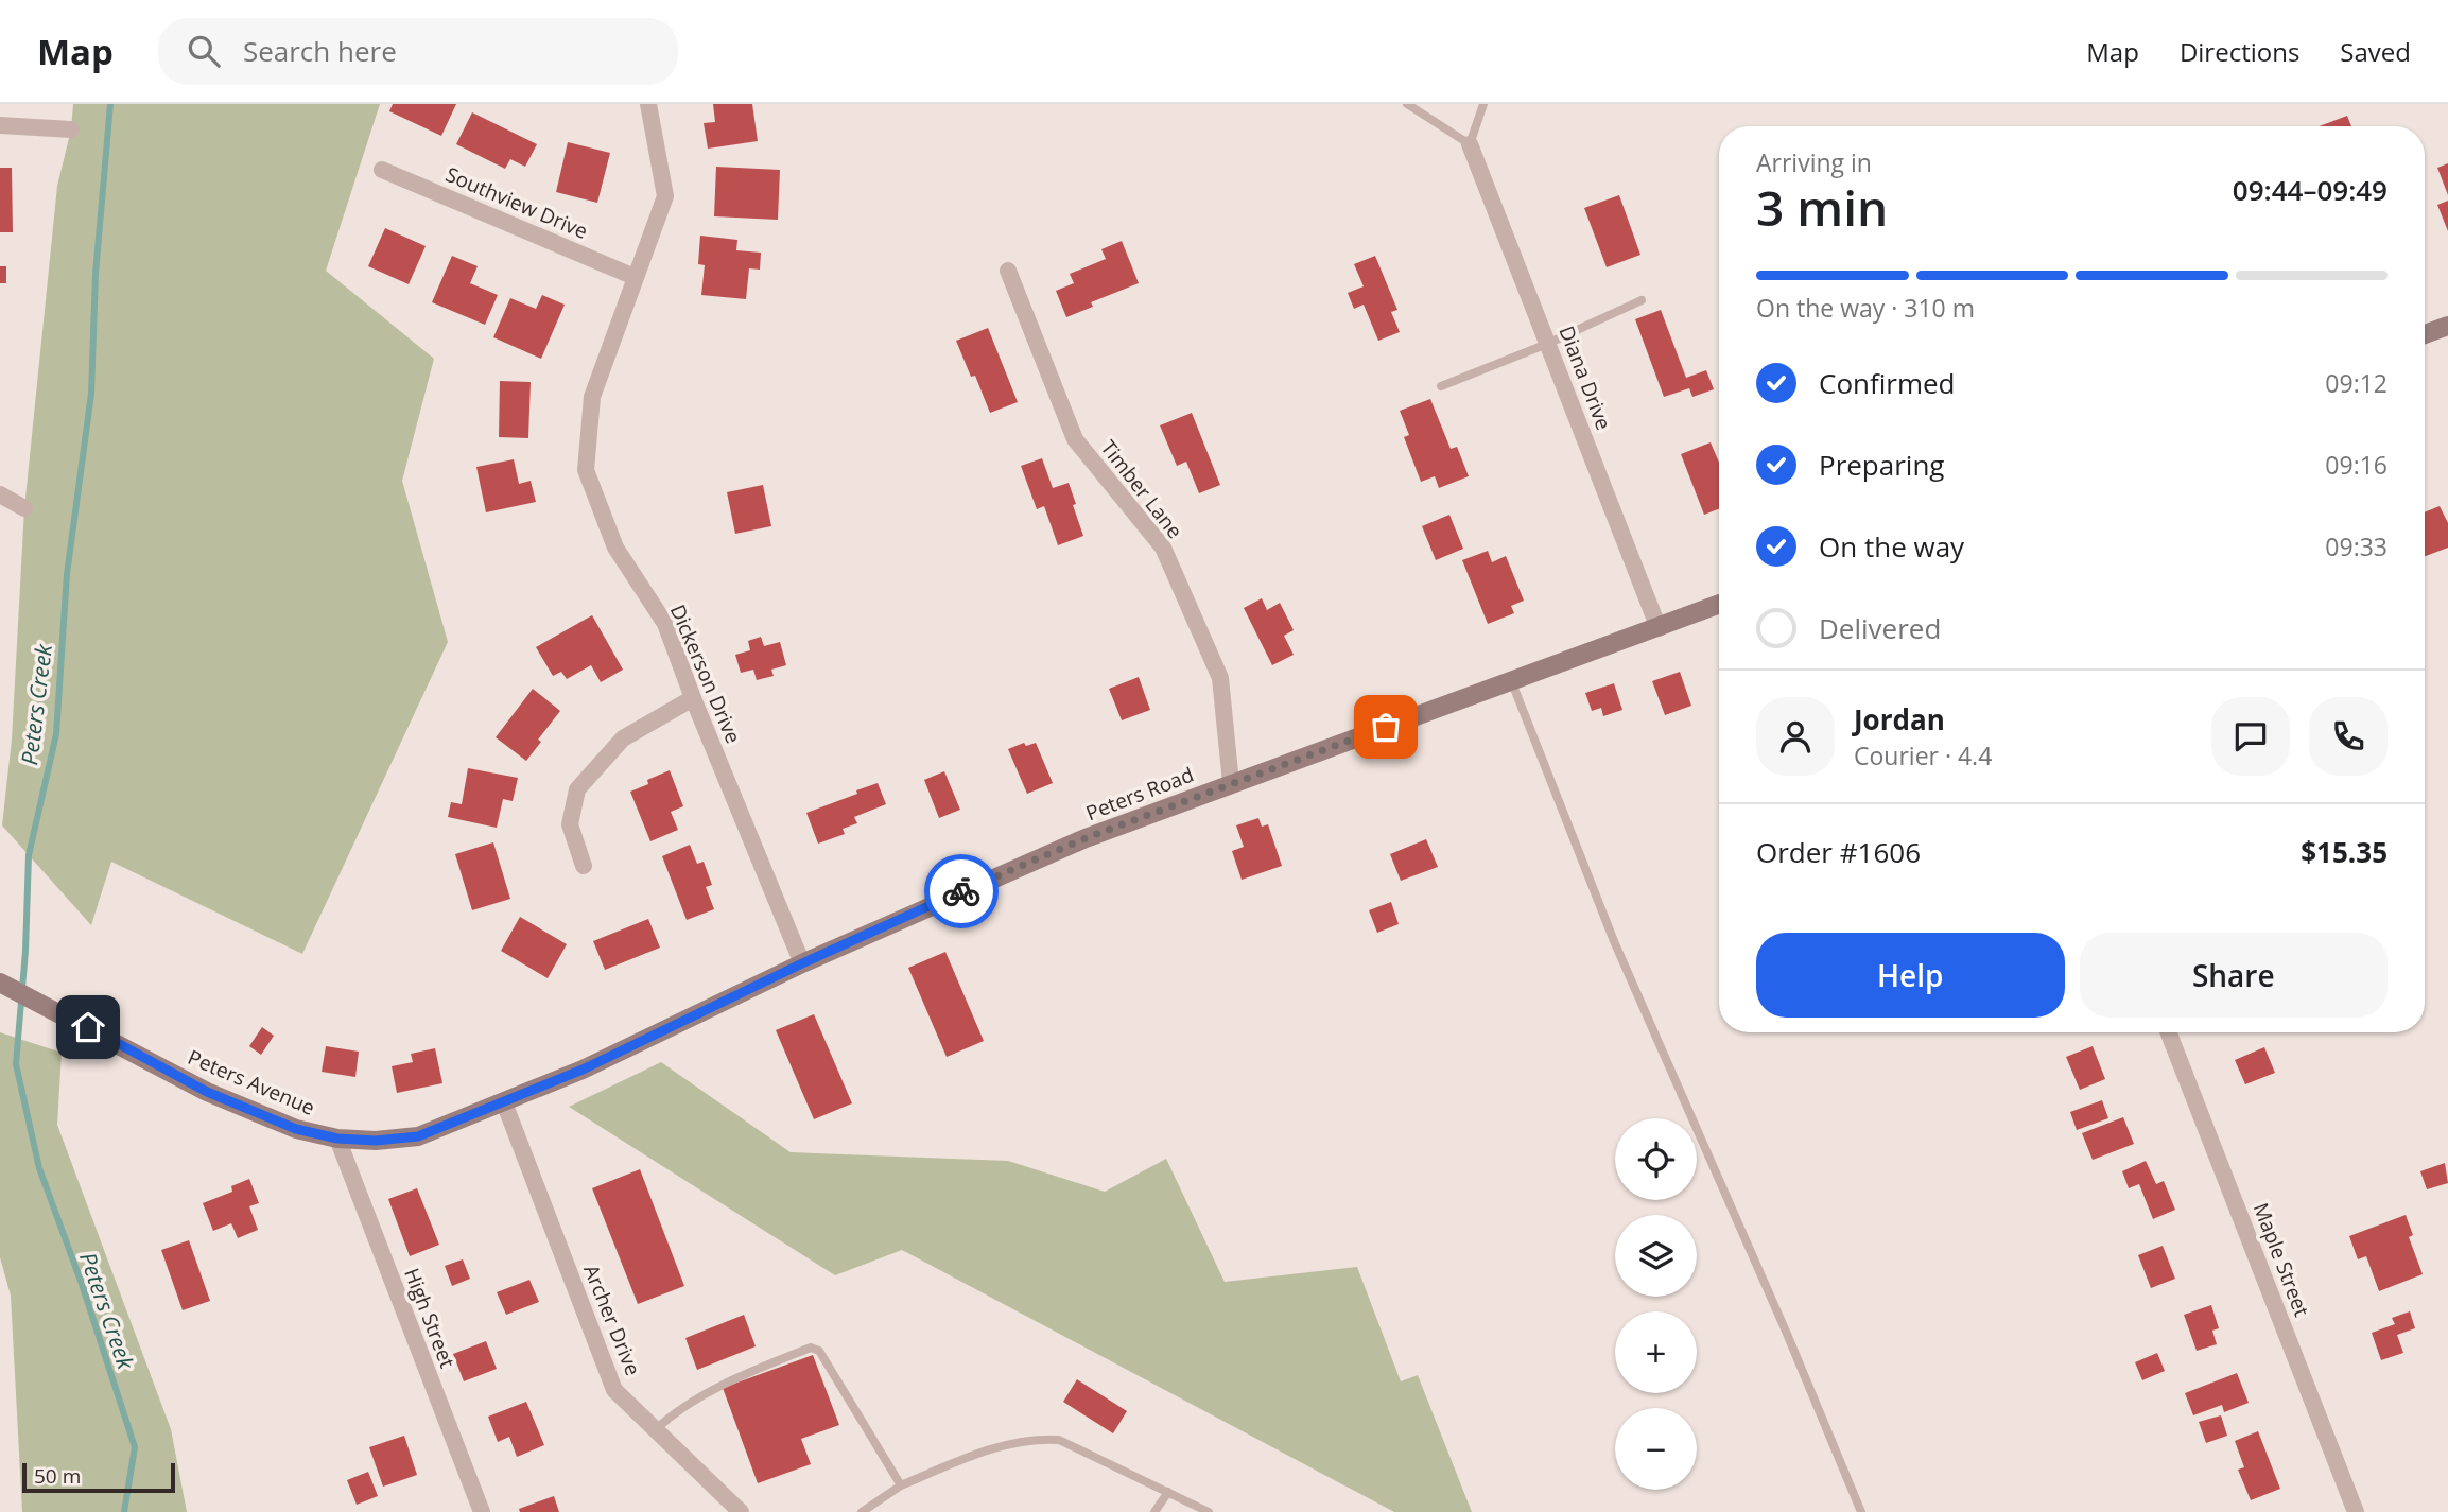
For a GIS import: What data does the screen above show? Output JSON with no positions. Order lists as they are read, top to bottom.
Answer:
{
  "streets": {
    "street": [
      "Southview Drive",
      "Diana Drive",
      "Timber Lane",
      "Dickerson Drive",
      "Peters Road",
      "Peters Avenue",
      "Maple Street",
      "High Street",
      "Archer Drive"
    ]
  },
  "crossings": [
    ["Southview Drive", "Dickerson Drive"],
    ["Diana Drive", "Peters Road"],
    ["Timber Lane", "Peters Road"],
    ["Dickerson Drive", "Peters Road"],
    ["Peters Road", "Peters Avenue"],
    ["Peters Avenue", "High Street"],
    ["Peters Avenue", "Archer Drive"]
  ],
  "water": ["Peters Creek"],
  "scale_bar": "50 m",
  "page": {
    "header": "Map",
    "search": "Search here",
    "nav": ["Map", "Directions", "Saved"],
    "heading": ["3 min", "Arriving in", "09:44–09:49"],
    "panel": [
      "Jordan",
      "Courier · 4.4",
      "Order #1606",
      "$15.35"
    ],
    "bar": "On the way · 310 m",
    "list": [
      ["Confirmed", "09:12"],
      ["Preparing", "09:16"],
      ["On the way", "09:33"],
      "Delivered"
    ],
    "buttons": ["Help", "Share"],
    "map_buttons": ["+", "−"],
    "scale": "50 m"
  }
}
